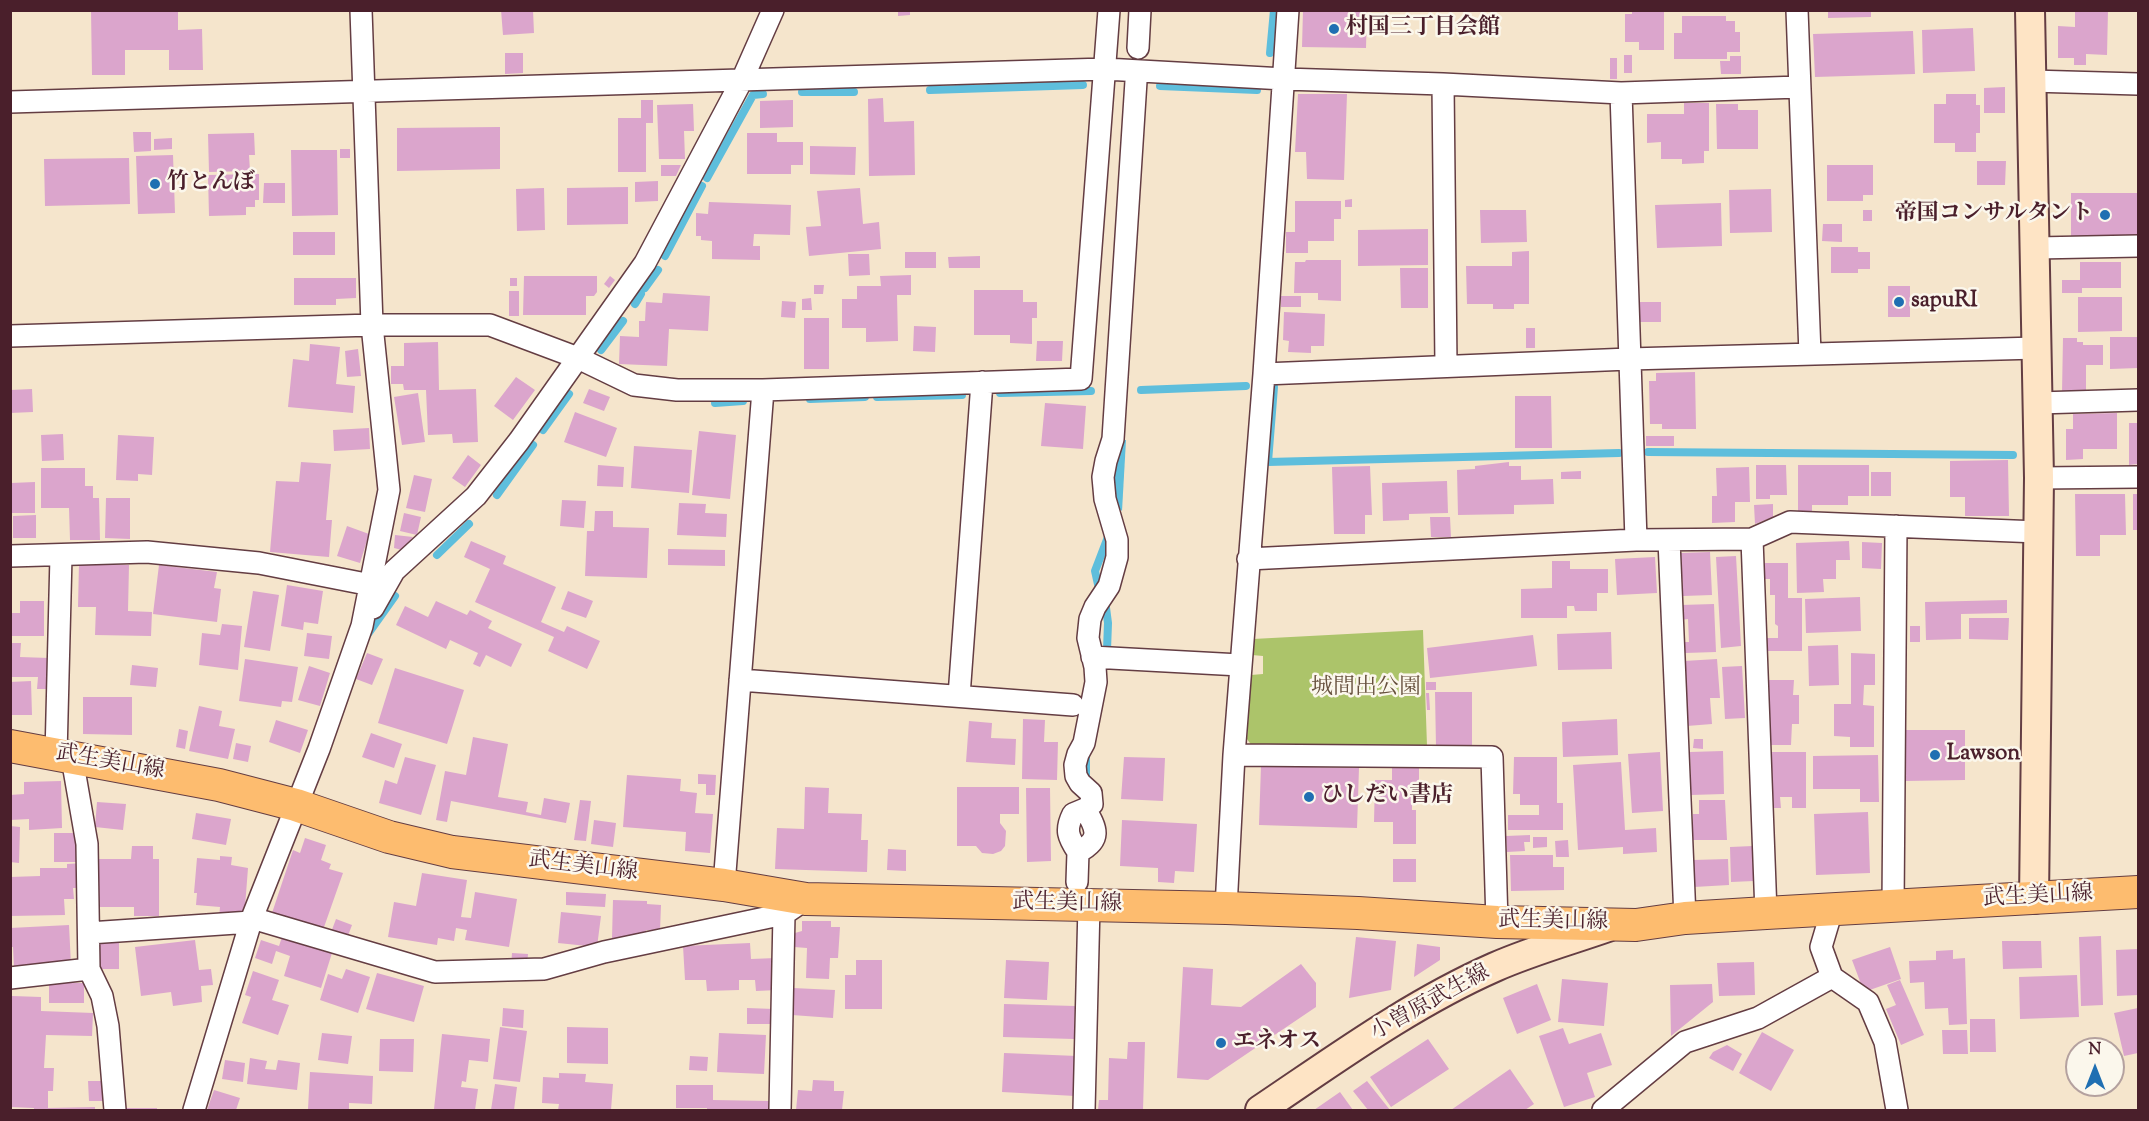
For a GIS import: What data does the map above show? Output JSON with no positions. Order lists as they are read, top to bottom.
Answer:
{
  "streets": {
    "main road": ["武生美山線"],
    "street": ["小曽原武生線"]
  },
  "crossings": [
    ["武生美山線", "小曽原武生線"]
  ],
  "parks": ["城間出公園"],
  "places": [
    "村国三丁目会館",
    "竹とんぼ",
    "帝国コンサルタント",
    "sapuRI",
    "Lawson",
    "ひしだい書店",
    "エネオス"
  ],
  "north": "top"
}
